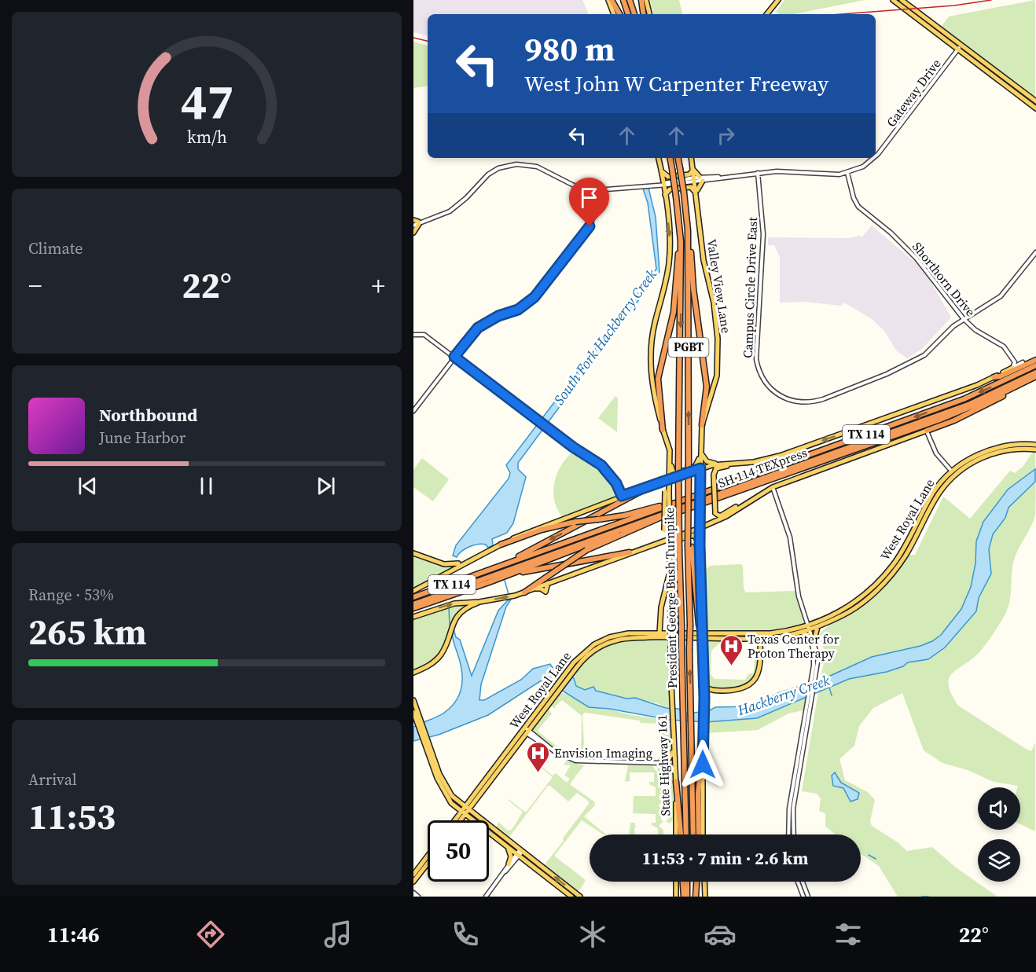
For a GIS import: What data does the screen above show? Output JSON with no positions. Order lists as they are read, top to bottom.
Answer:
{
  "streets": {
    "highway": [
      "PGBT",
      "TX 114",
      "SH 114 TEXpress",
      "President George Bush Turnpike"
    ],
    "main road": ["Valley View Lane", "West Royal Lane", "State Highway 161"],
    "street": ["Gateway Drive", "Shorthorn Drive", "Campus Circle Drive East"]
  },
  "crossings": [
    ["Gateway Drive", "Shorthorn Drive"],
    ["Gateway Drive", "Valley View Lane"],
    ["Gateway Drive", "Campus Circle Drive East"],
    ["Shorthorn Drive", "Campus Circle Drive East"],
    ["TX 114", "SH 114 TEXpress"]
  ],
  "water": ["South Fork Hackberry Creek", "Hackberry Creek"],
  "places": {
    "hospital": ["Texas Center for Proton Therapy", "Envision Imaging"]
  },
  "page": {
    "turn": ["980 m", "West John W Carpenter Freeway"],
    "tile": [
      "Climate",
      ["Range · 53%", "265 km"],
      ["Arrival", "11:53"]
    ],
    "heat": ["−", "22°", "+"],
    "song": ["Northbound", "June Harbor"],
    "limit": "50",
    "trip": "11:53 · 7 min · 2.6 km",
    "tabs": ["11:46", "22°"],
    "gauge": ["47", "km/h"]
  }
}
